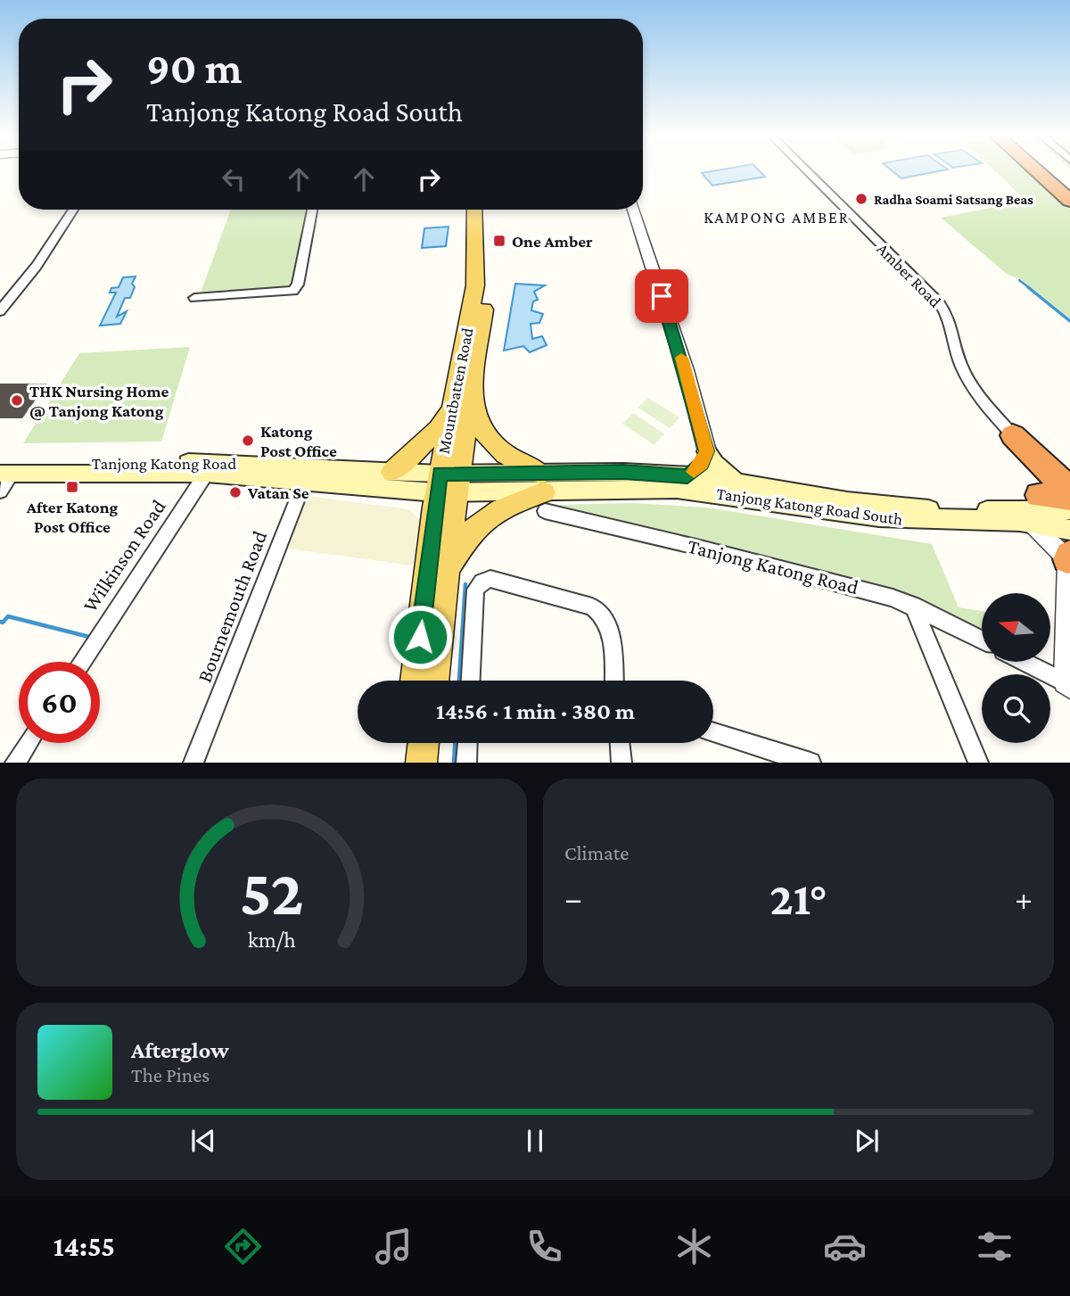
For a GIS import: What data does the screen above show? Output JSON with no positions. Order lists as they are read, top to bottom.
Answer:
{
  "streets": {
    "main road": ["Mountbatten Road", "Tanjong Katong Road", "Tanjong Katong Road South"],
    "street": ["Amber Road", "Wilkinson Road", "Bournemouth Road"]
  },
  "crossings": [
    ["Mountbatten Road", "Tanjong Katong Road"],
    ["Mountbatten Road", "Tanjong Katong Road South"],
    ["Tanjong Katong Road", "Tanjong Katong Road South"],
    ["Tanjong Katong Road", "Wilkinson Road"],
    ["Tanjong Katong Road", "Bournemouth Road"]
  ],
  "districts": ["KAMPONG AMBER"],
  "places": {
    "other": [
      "Radha Soami Satsang Beas",
      "THK Nursing Home @ Tanjong Katong",
      "Katong Post Office",
      "Vatan Se"
    ],
    "transit": ["One Amber", "After Katong Post Office"]
  },
  "north": "left",
  "page": {
    "turn": ["90 m", "Tanjong Katong Road South"],
    "limit": "60",
    "trip": "14:56 · 1 min · 380 m",
    "tile": "Climate",
    "heat": ["−", "21°", "+"],
    "song": ["Afterglow", "The Pines"],
    "tabs": "14:55",
    "gauge": ["52", "km/h"]
  }
}
